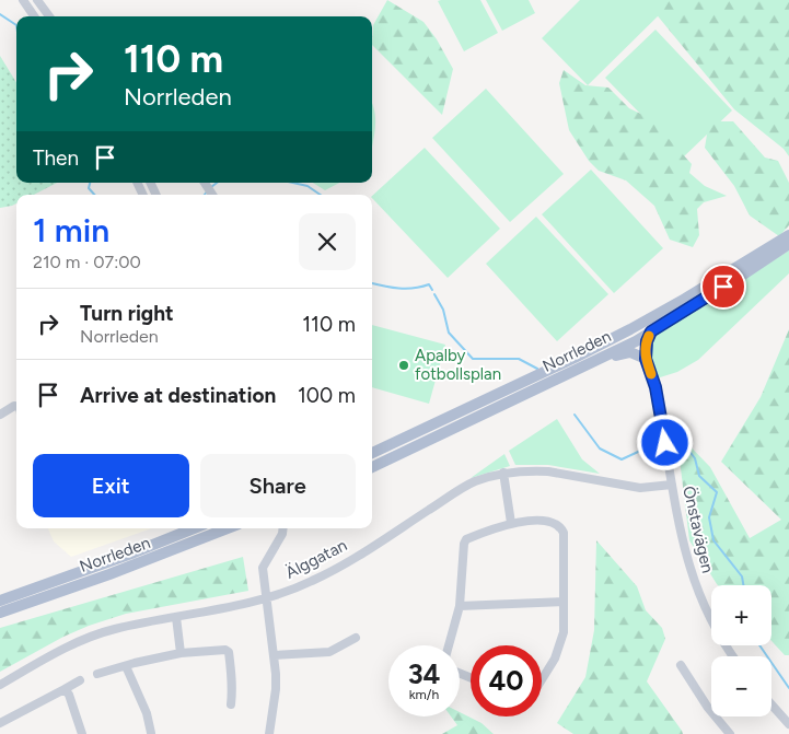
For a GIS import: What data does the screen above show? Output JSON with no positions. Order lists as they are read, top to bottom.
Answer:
{
  "streets": {
    "main road": ["Norrleden"],
    "street": ["Önstavägen", "Älggatan"]
  },
  "crossings": [
    ["Önstavägen", "Älggatan"]
  ],
  "places": ["Apalby fotbollsplan"],
  "page": {
    "turn": ["110 m", "Norrleden"],
    "then": "Then",
    "heading": ["1 min", "210 m · 07:00"],
    "list": [
      {
        "name": "Turn right",
        "note": "Norrleden",
        "value": "110 m"
      },
      {
        "name": "Arrive at destination",
        "value": "100 m"
      }
    ],
    "buttons": ["Exit", "Share"],
    "map_buttons": ["+", "−"],
    "speed": "34 km/h",
    "limit": "40"
  }
}
